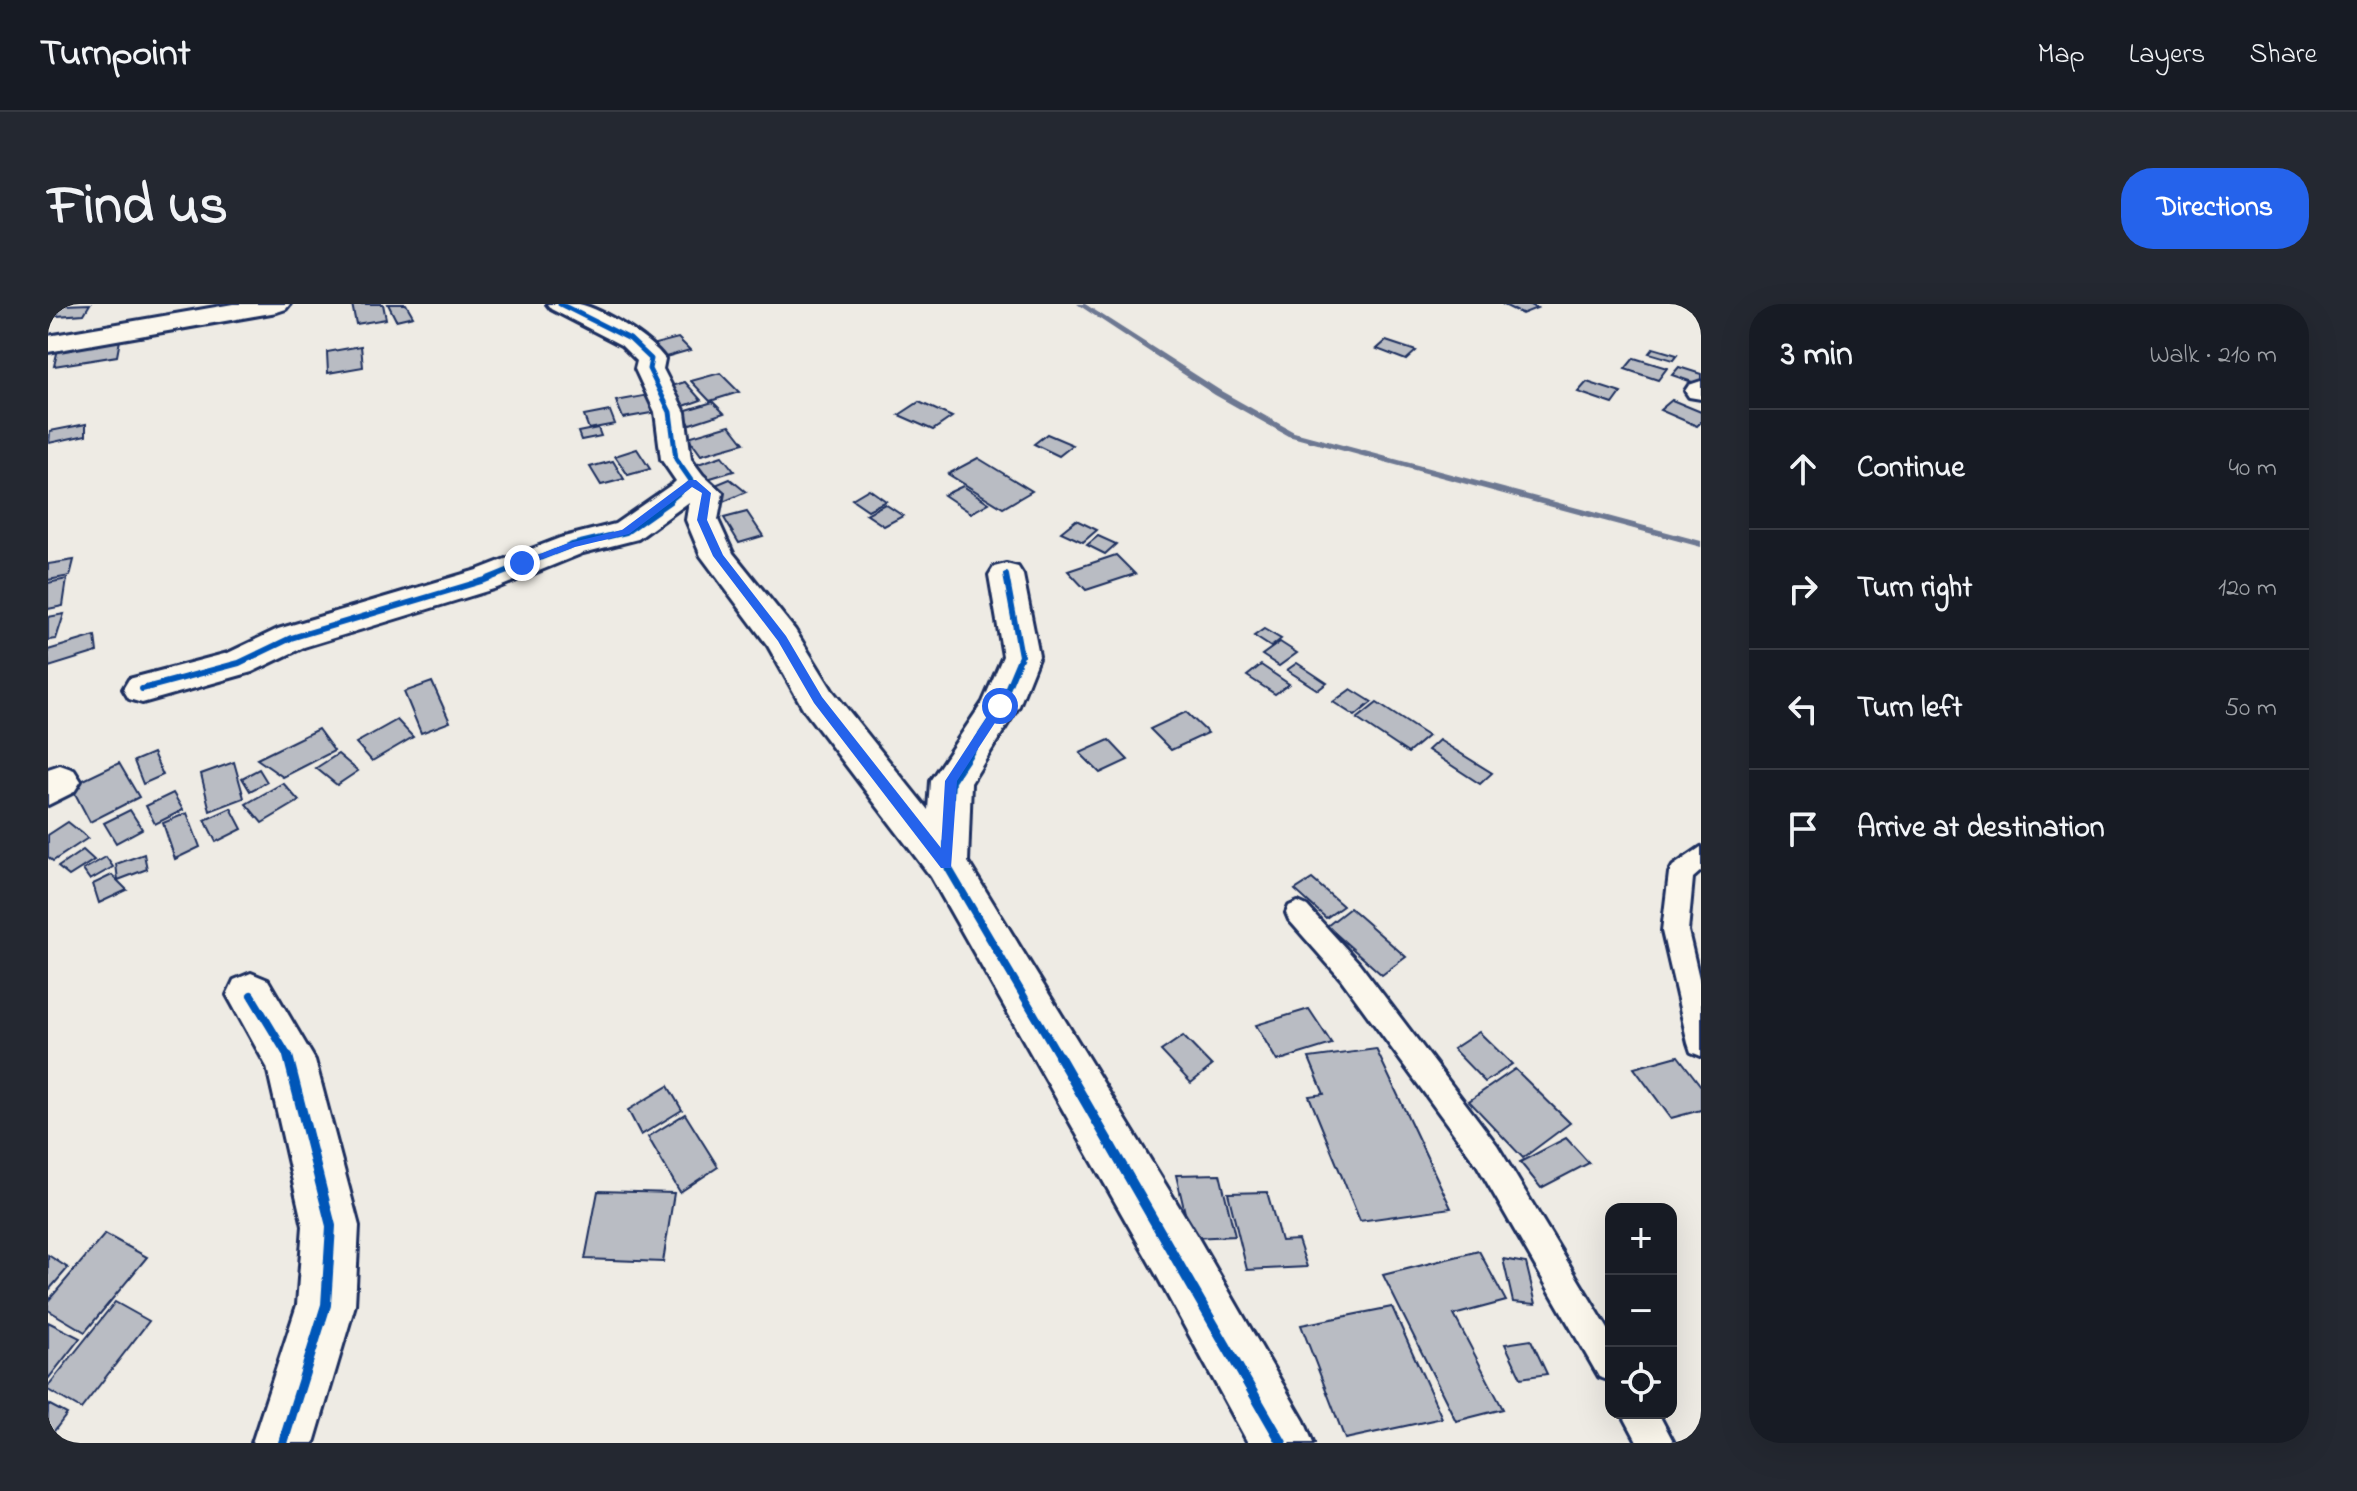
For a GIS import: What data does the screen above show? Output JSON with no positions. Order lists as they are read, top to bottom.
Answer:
{
  "page": {
    "header": "Turnpoint",
    "nav": ["Map", "Layers", "Share"],
    "title": "Find us",
    "buttons": "Directions",
    "heading": ["3 min", "Walk · 210 m"],
    "list": [
      ["Continue", "40 m"],
      ["Turn right", "120 m"],
      ["Turn left", "50 m"],
      "Arrive at destination"
    ],
    "map_buttons": ["+", "−"]
  }
}
